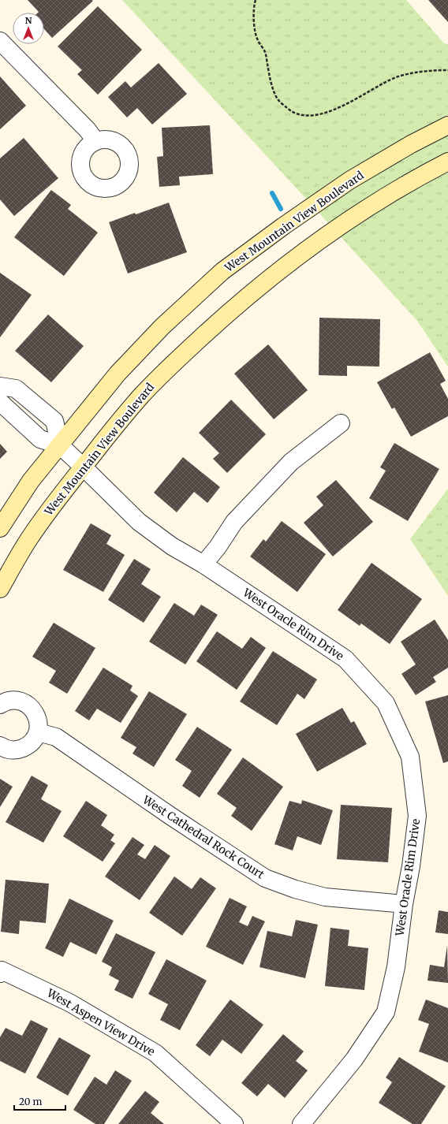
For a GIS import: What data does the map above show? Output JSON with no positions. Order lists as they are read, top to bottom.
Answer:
{
  "streets": {
    "street": [
      "West Mountain View Boulevard",
      "West Oracle Rim Drive",
      "West Cathedral Rock Court",
      "West Aspen View Drive"
    ]
  },
  "crossings": [
    ["West Mountain View Boulevard", "West Oracle Rim Drive"],
    ["West Oracle Rim Drive", "West Cathedral Rock Court"]
  ],
  "scale_bar": "20 m",
  "north": "top"
}
